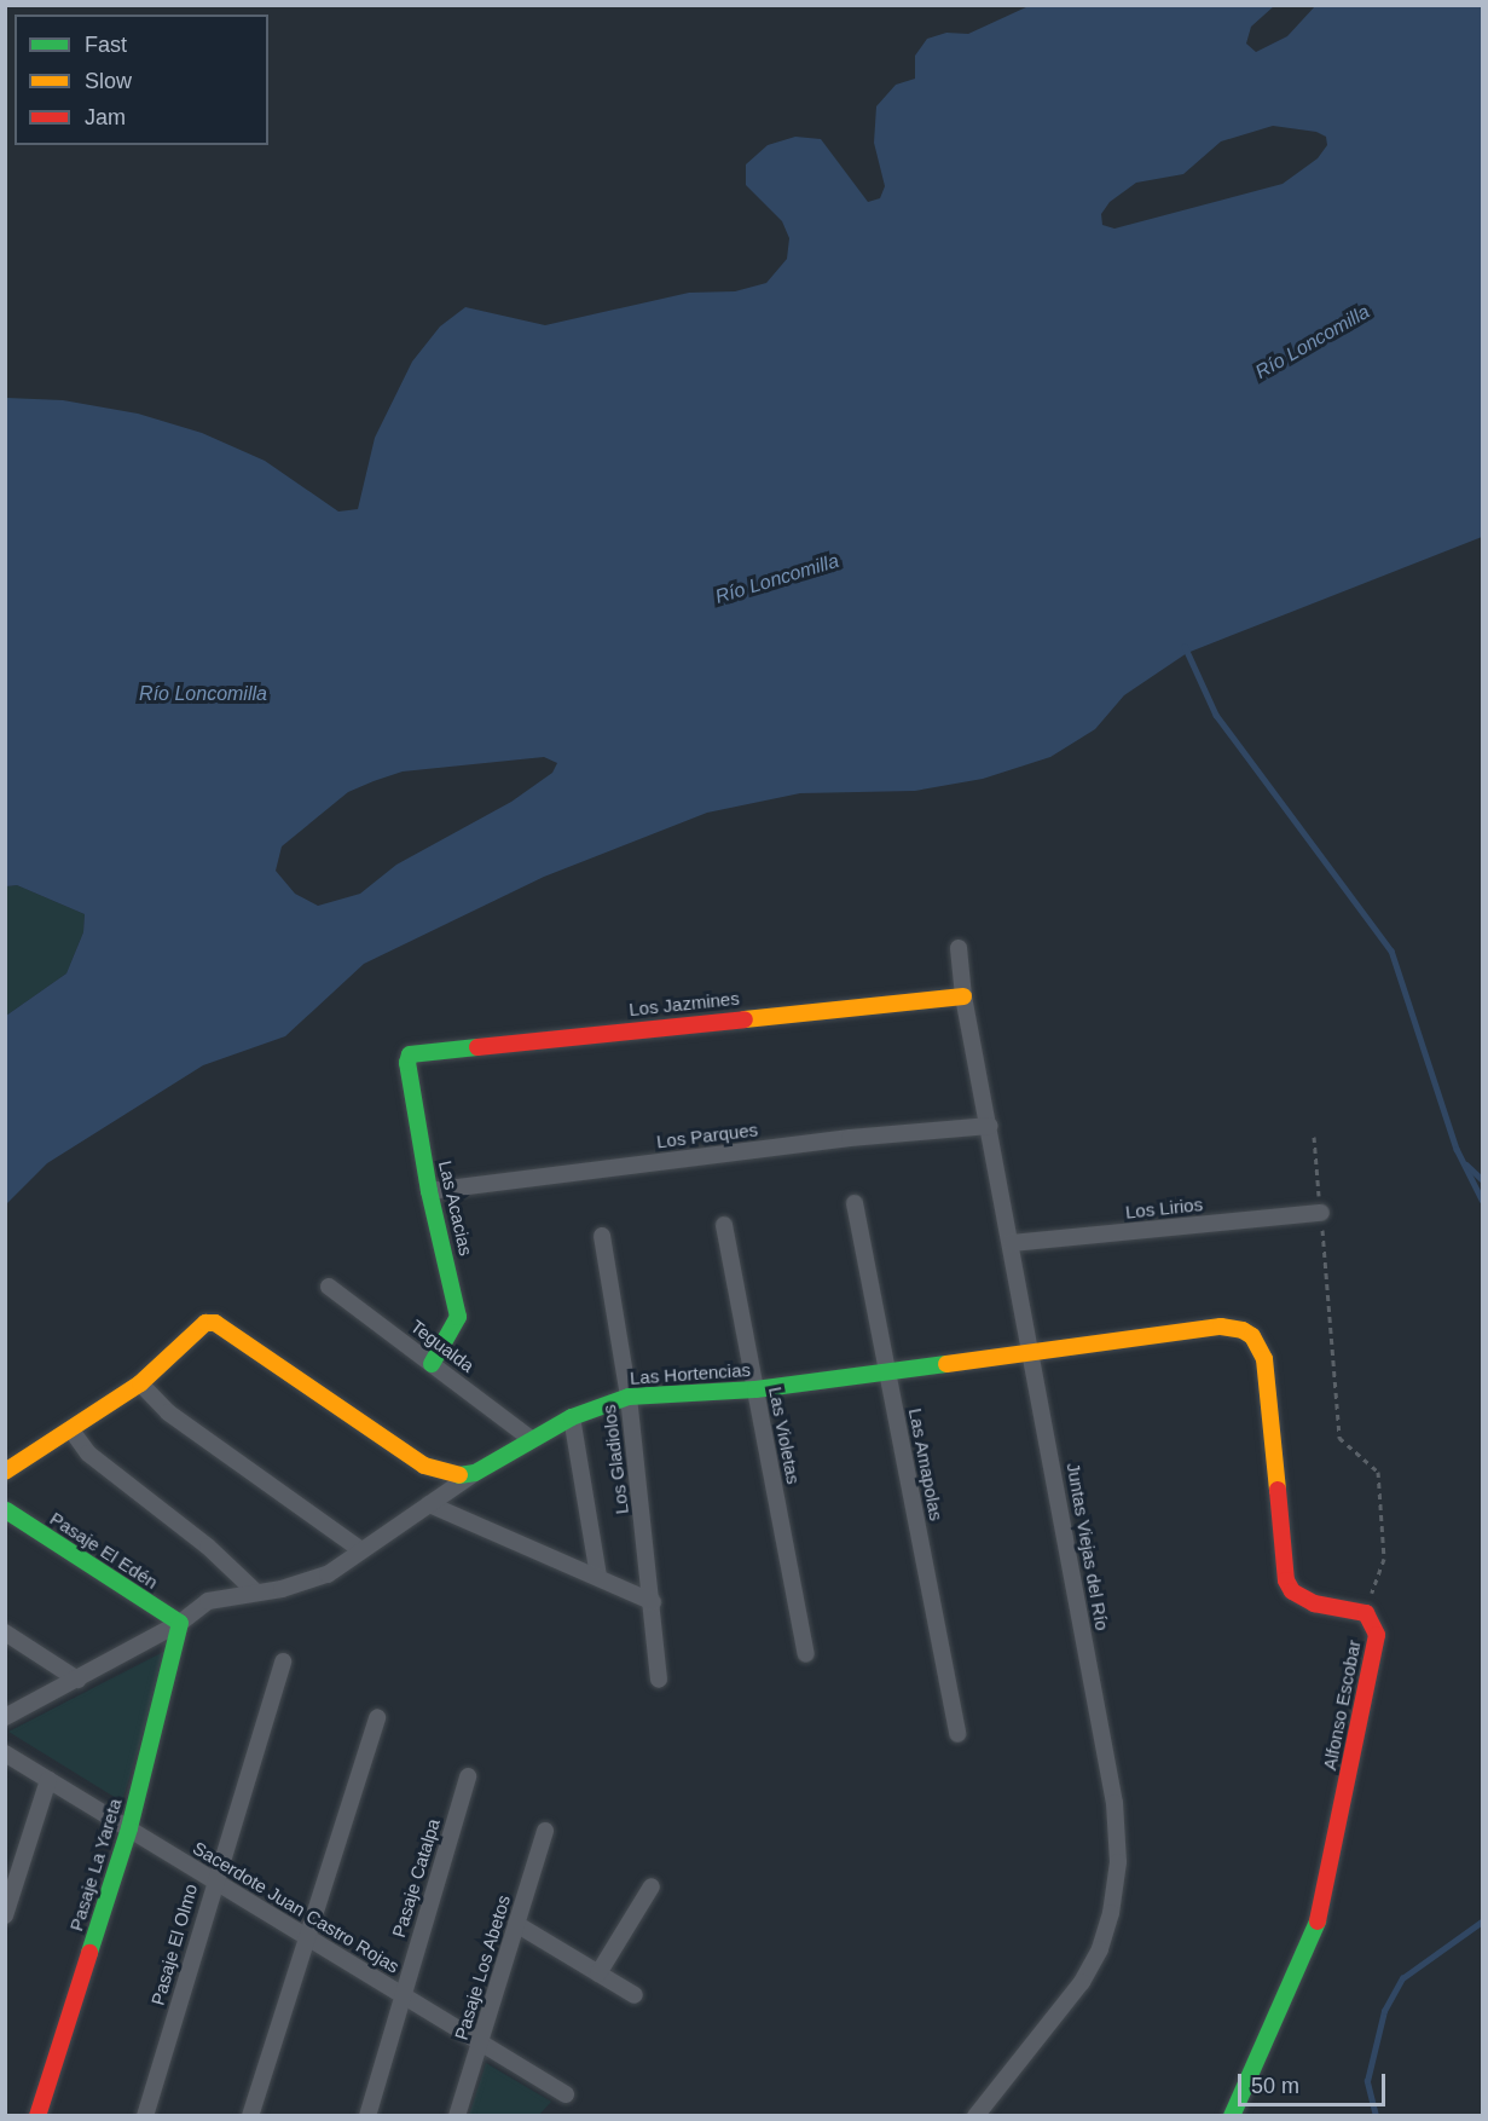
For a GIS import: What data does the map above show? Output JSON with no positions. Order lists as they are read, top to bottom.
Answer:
{
  "streets": {
    "street": [
      "Los Jazmines",
      "Los Parques",
      "Las Acacias",
      "Los Lirios",
      "Tegualda",
      "Las Hortencias",
      "Las Violetas",
      "Los Gladiolos",
      "Las Amapolas",
      "Juntas Viejas del Río",
      "Pasaje El Edén",
      "Alfonso Escobar",
      "Pasaje La Yareta",
      "Pasaje Catalpa",
      "Sacerdote Juan Castro Rojas",
      "Pasaje El Olmo",
      "Pasaje Los Abetos"
    ]
  },
  "crossings": [
    ["Los Jazmines", "Las Acacias"],
    ["Los Jazmines", "Juntas Viejas del Río"],
    ["Los Parques", "Las Acacias"],
    ["Los Parques", "Juntas Viejas del Río"],
    ["Las Acacias", "Tegualda"],
    ["Los Lirios", "Juntas Viejas del Río"],
    ["Tegualda", "Las Hortencias"],
    ["Las Hortencias", "Las Violetas"],
    ["Las Hortencias", "Los Gladiolos"],
    ["Las Hortencias", "Las Amapolas"],
    ["Las Hortencias", "Juntas Viejas del Río"],
    ["Las Hortencias", "Alfonso Escobar"],
    ["Pasaje El Edén", "Pasaje La Yareta"],
    ["Pasaje La Yareta", "Sacerdote Juan Castro Rojas"],
    ["Pasaje Catalpa", "Sacerdote Juan Castro Rojas"],
    ["Sacerdote Juan Castro Rojas", "Pasaje El Olmo"],
    ["Sacerdote Juan Castro Rojas", "Pasaje Los Abetos"]
  ],
  "water": ["Río Loncomilla"],
  "legend": ["Fast", "Slow", "Jam"],
  "scale_bar": "50 m"
}
